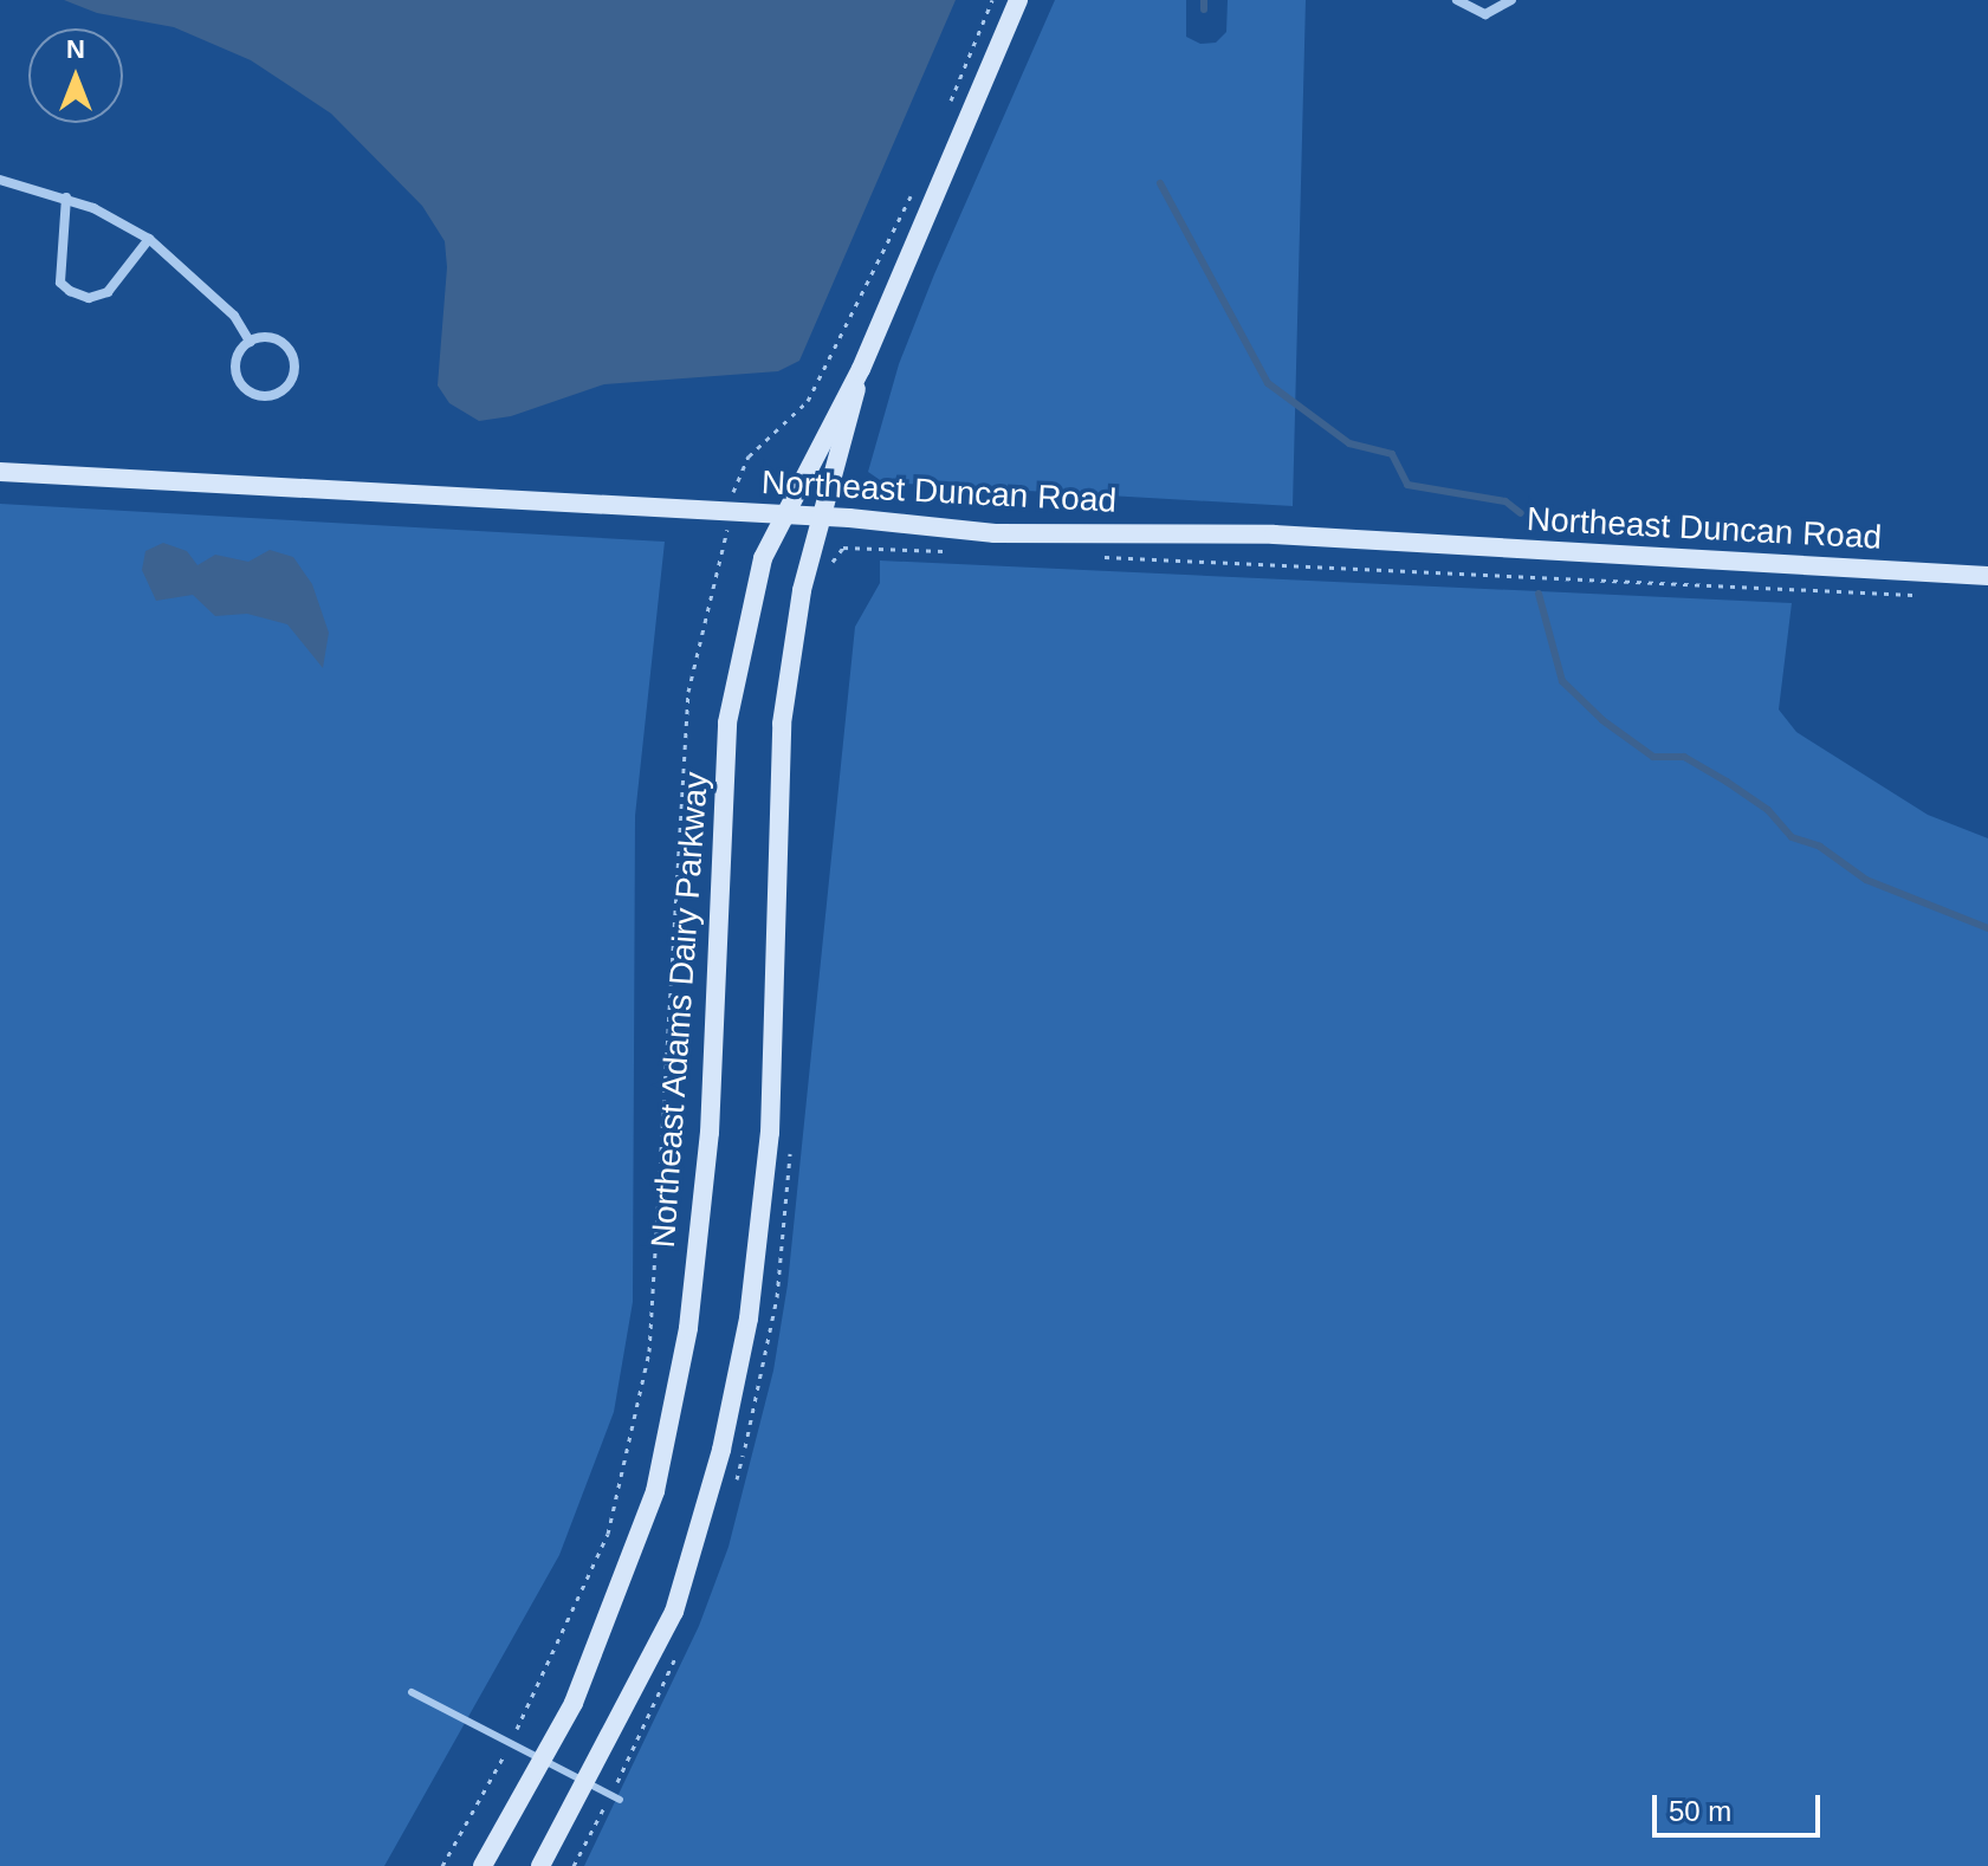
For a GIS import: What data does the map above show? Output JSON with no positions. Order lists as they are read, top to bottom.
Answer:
{
  "streets": {
    "main road": ["Northeast Duncan Road", "Northeast Adams Dairy Parkway"]
  },
  "crossings": [
    ["Northeast Duncan Road", "Northeast Adams Dairy Parkway"]
  ],
  "scale_bar": "50 m",
  "north": "top"
}
